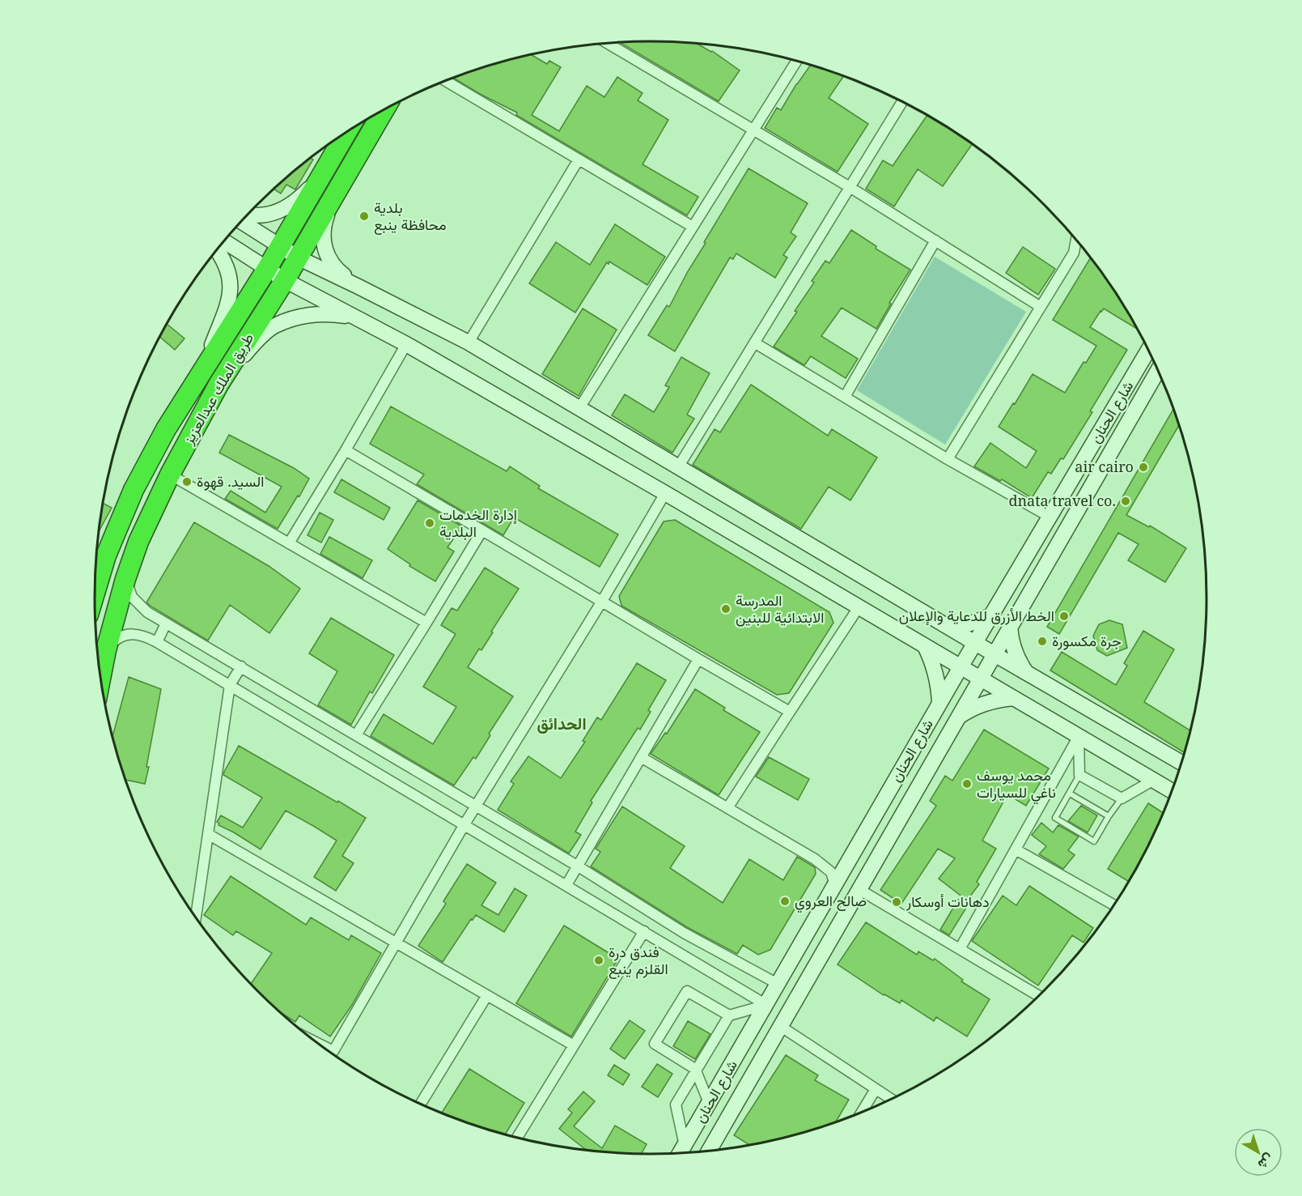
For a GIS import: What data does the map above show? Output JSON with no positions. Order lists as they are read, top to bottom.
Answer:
{
  "streets": {
    "highway": ["طريق الملك عبدالعزيز"],
    "main road": ["شارع الحنان"]
  },
  "districts": ["الحدائق"],
  "places": [
    "بلدية محافظة ينبع",
    "air cairo",
    "السيد. قهوة",
    "dnata travel co.",
    "إدارة الخدمات البلدية",
    "المدرسة الابتدائية للبنين",
    "الخط الأزرق للدعاية والإعلان",
    "جرة مكسورة",
    "محمد يوسف ناغي للسيارات",
    "صالح العروي",
    "دهانات أوسكار",
    "فندق درة القلزم ينبع"
  ],
  "north": "bottom right"
}
